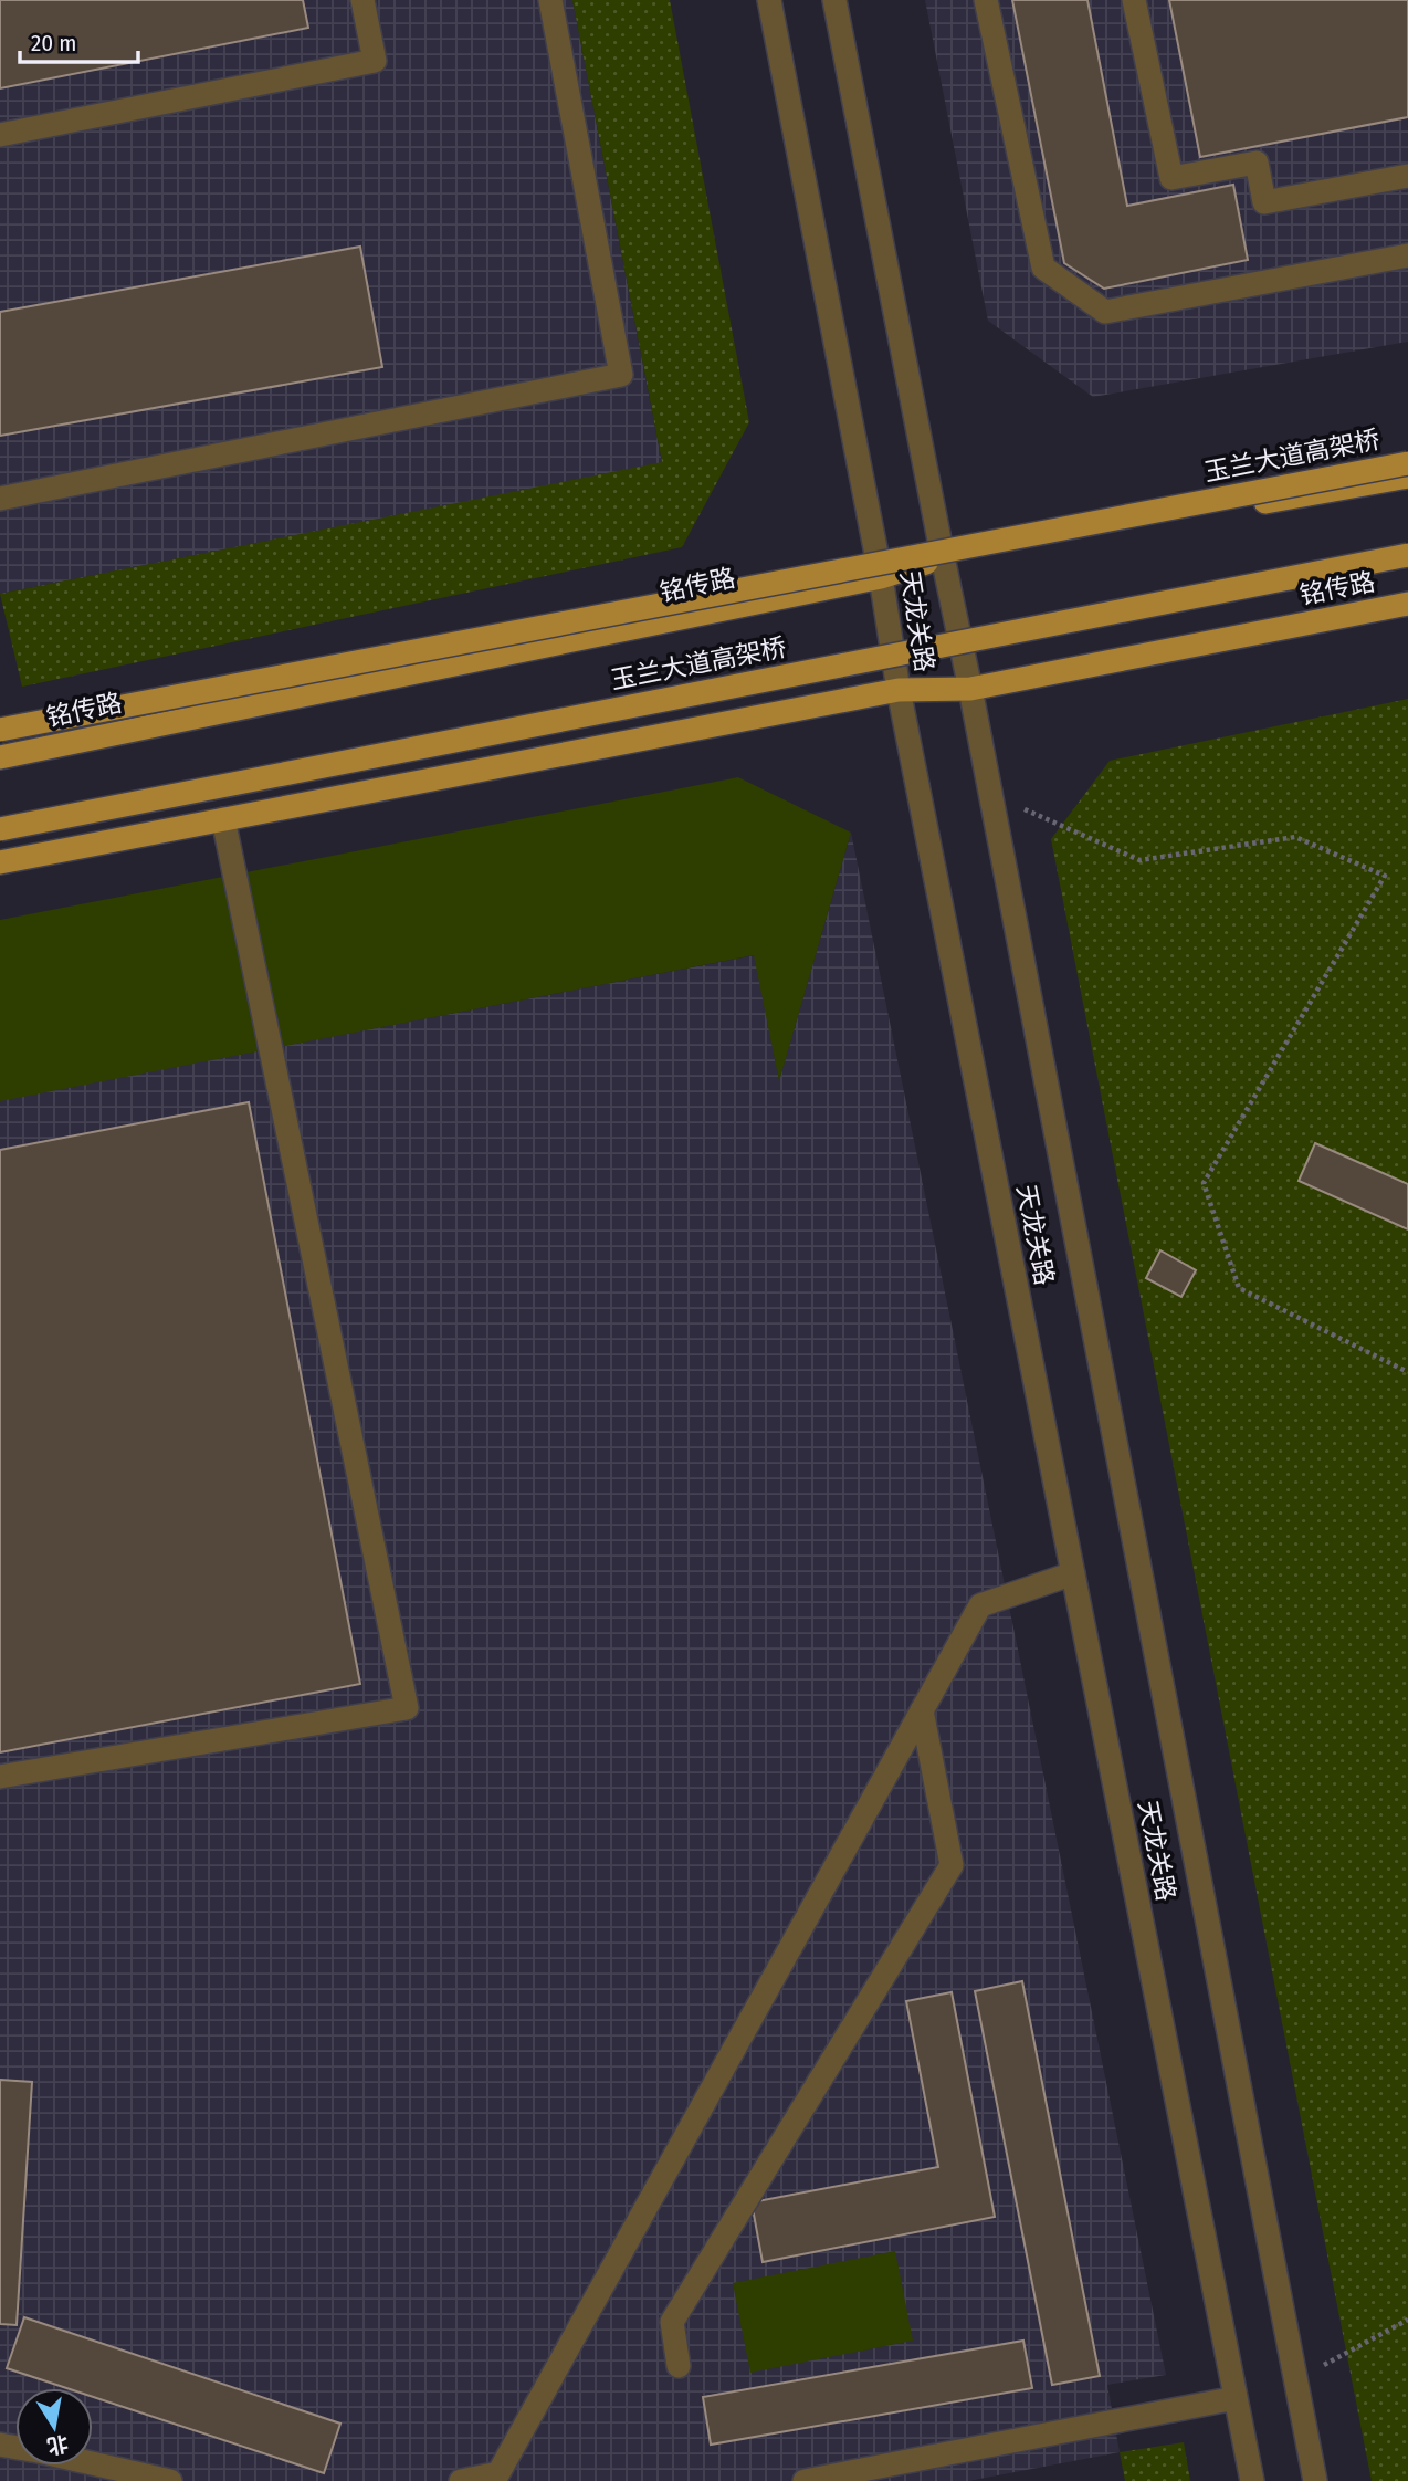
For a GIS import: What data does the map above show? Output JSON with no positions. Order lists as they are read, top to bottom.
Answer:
{
  "streets": {
    "main road": ["玉兰大道高架桥", "铭传路"],
    "street": ["天龙关路"]
  },
  "crossings": [
    ["铭传路", "天龙关路"]
  ],
  "scale_bar": "20 m",
  "north": "bottom"
}
